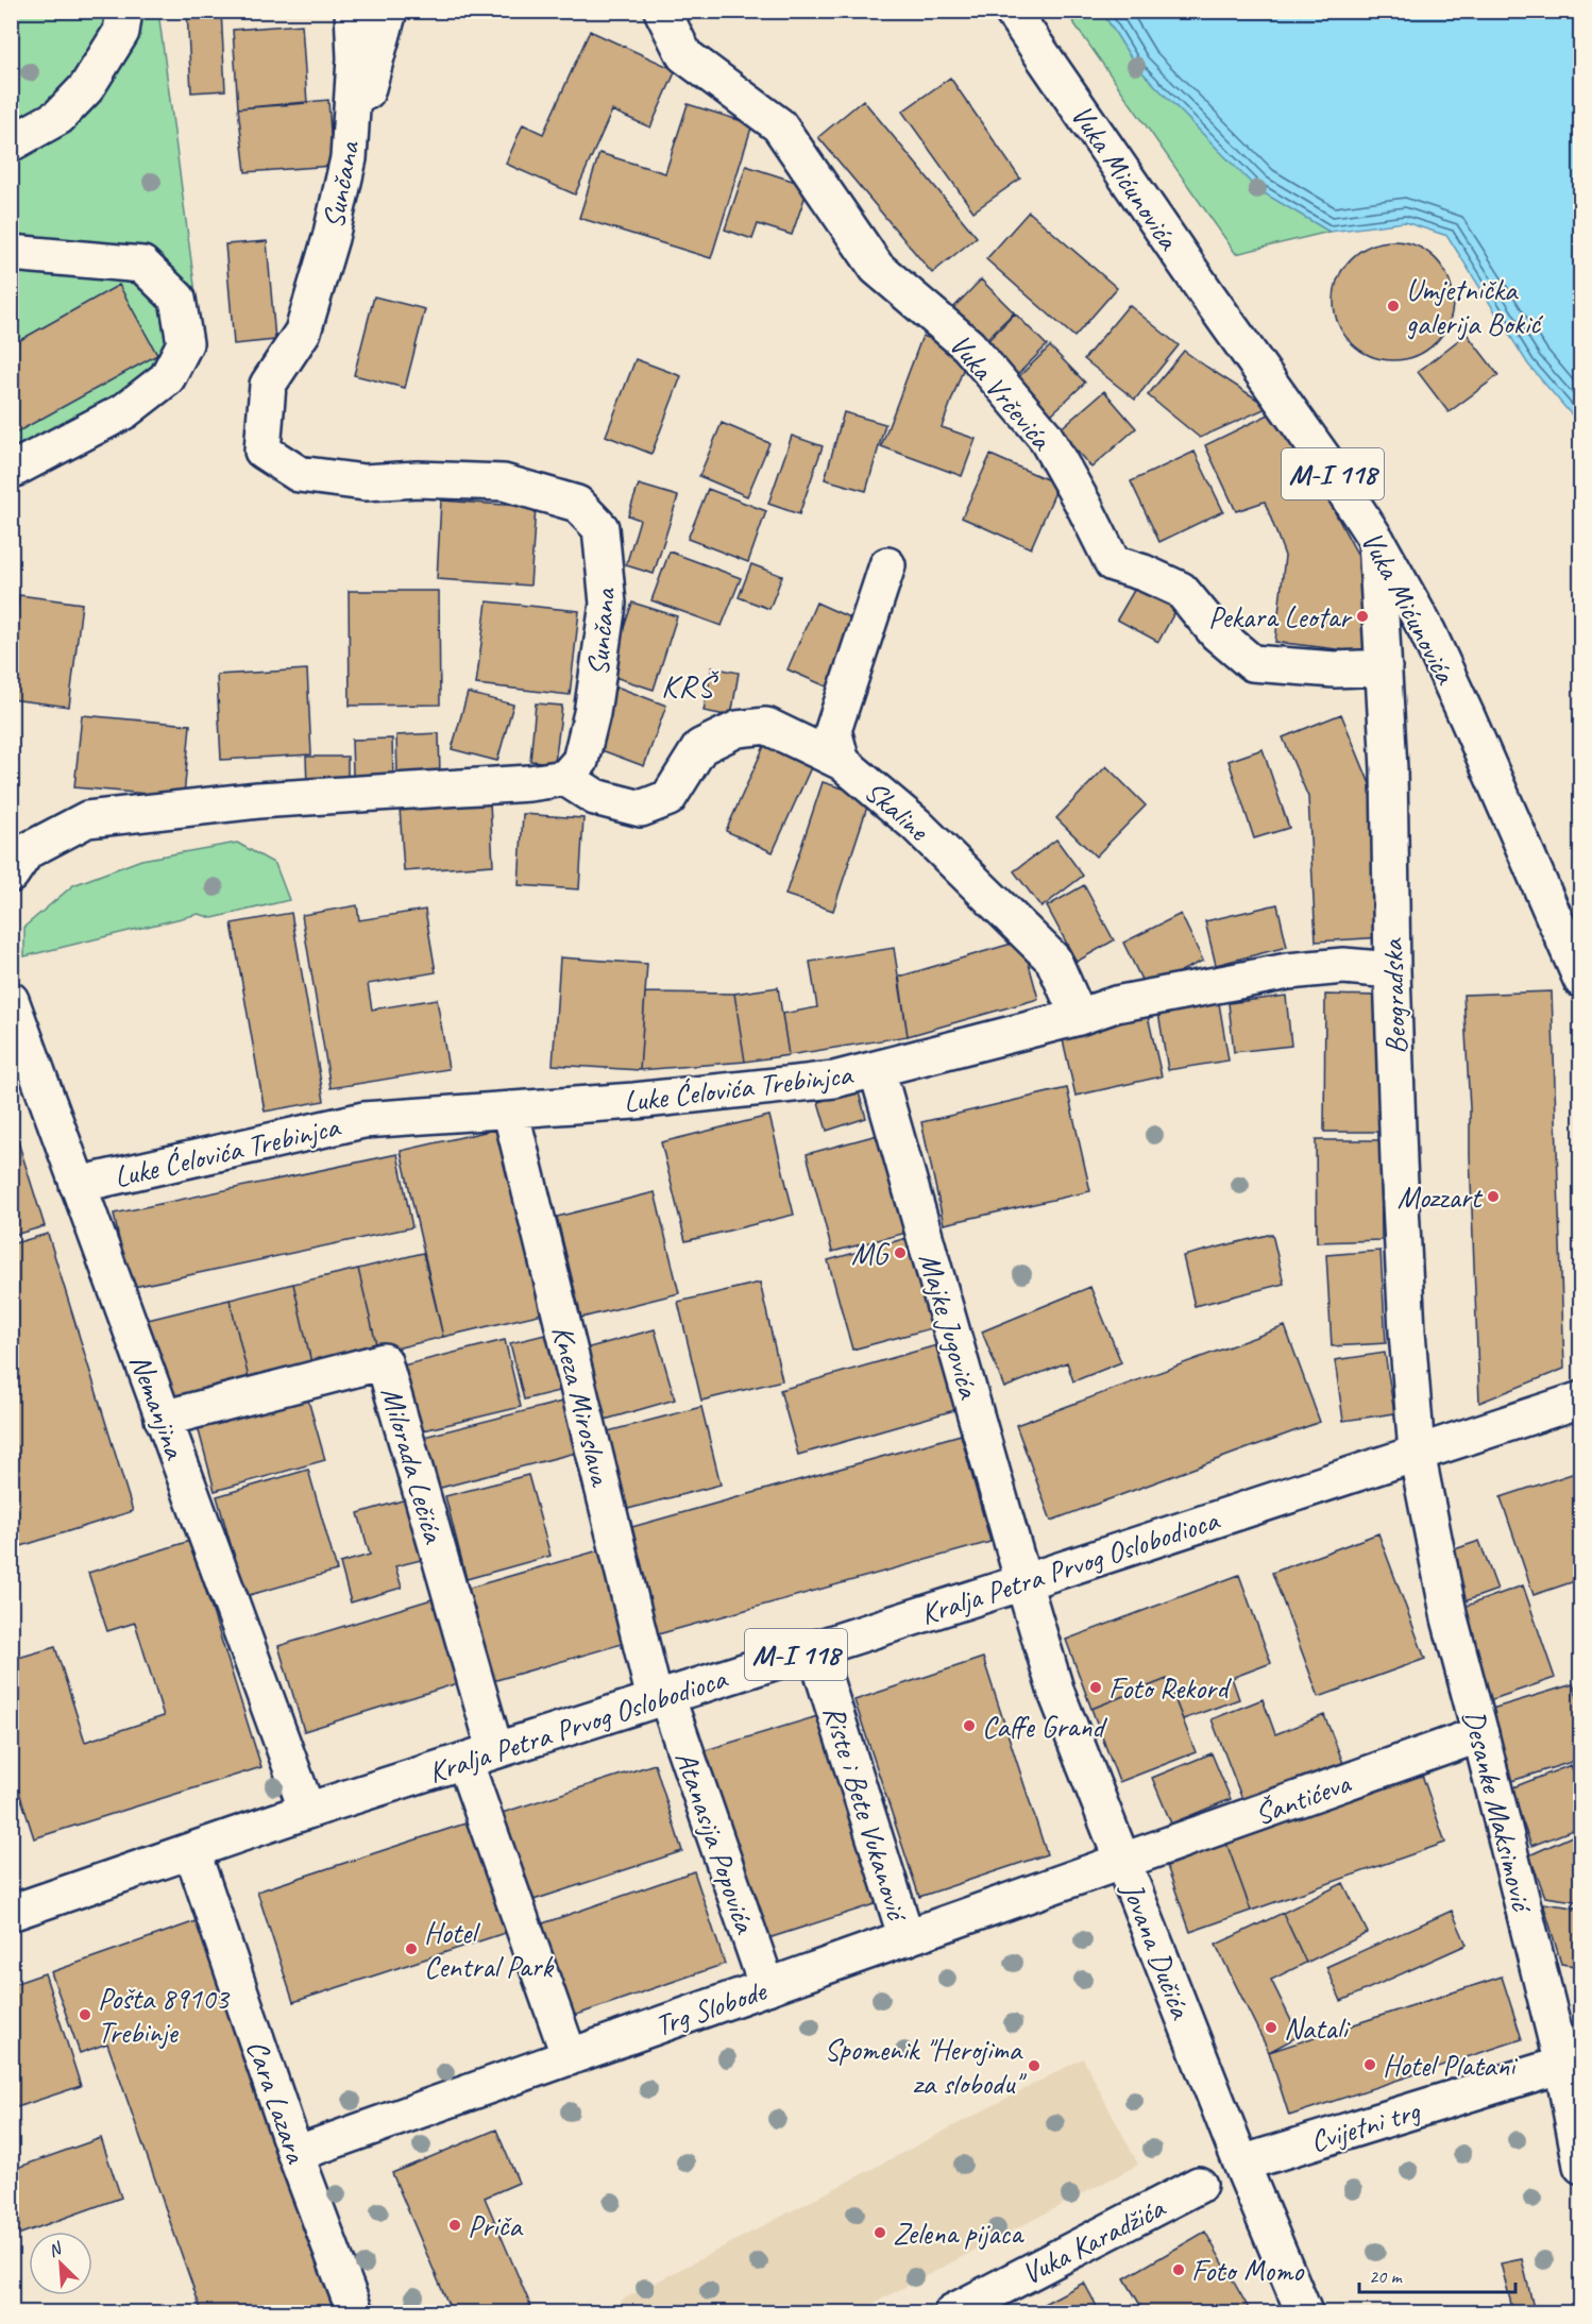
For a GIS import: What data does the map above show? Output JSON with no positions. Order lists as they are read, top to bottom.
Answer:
{
  "streets": {
    "street": [
      "Vuka Mićunovića",
      "Sunčana",
      "Vuka Vrčevića",
      "M-I 118",
      "Skaline",
      "Beogradska",
      "Luke Ćelovića Trebinjca",
      "Majke Jugovića",
      "Kneza Miroslava",
      "Nemanjina",
      "Milorada Lečića",
      "Kralja Petra Prvog Oslobodioca",
      "Šantićeva",
      "Desanke Maksimović",
      "Riste i Bete Vukanović",
      "Atanasija Popovića",
      "Jovana Dučića",
      "Trg Slobode",
      "Cara Lazara",
      "Cvijetni trg",
      "Vuka Karadžića"
    ]
  },
  "crossings": [
    ["Vuka Mićunovića", "Beogradska"],
    ["Vuka Vrčevića", "Beogradska"],
    ["Skaline", "Luke Ćelovića Trebinjca"],
    ["Beogradska", "Luke Ćelovića Trebinjca"],
    ["Beogradska", "Kralja Petra Prvog Oslobodioca"],
    ["Beogradska", "Desanke Maksimović"],
    ["Luke Ćelovića Trebinjca", "Majke Jugovića"],
    ["Luke Ćelovića Trebinjca", "Kneza Miroslava"],
    ["Luke Ćelovića Trebinjca", "Nemanjina"],
    ["Majke Jugovića", "Kralja Petra Prvog Oslobodioca"],
    ["Majke Jugovića", "Jovana Dučića"],
    ["Kneza Miroslava", "Kralja Petra Prvog Oslobodioca"],
    ["Kneza Miroslava", "Atanasija Popovića"],
    ["Nemanjina", "Milorada Lečića"],
    ["Nemanjina", "Kralja Petra Prvog Oslobodioca"],
    ["Milorada Lečića", "Kralja Petra Prvog Oslobodioca"],
    ["Kralja Petra Prvog Oslobodioca", "Desanke Maksimović"],
    ["Kralja Petra Prvog Oslobodioca", "Riste i Bete Vukanović"],
    ["Kralja Petra Prvog Oslobodioca", "Atanasija Popovića"],
    ["Kralja Petra Prvog Oslobodioca", "Jovana Dučića"],
    ["Kralja Petra Prvog Oslobodioca", "Cara Lazara"],
    ["Šantićeva", "Desanke Maksimović"],
    ["Šantićeva", "Jovana Dučića"],
    ["Šantićeva", "Trg Slobode"],
    ["Desanke Maksimović", "Cvijetni trg"],
    ["Riste i Bete Vukanović", "Trg Slobode"],
    ["Atanasija Popovića", "Trg Slobode"],
    ["Jovana Dučića", "Trg Slobode"],
    ["Jovana Dučića", "Cvijetni trg"],
    ["Trg Slobode", "Cara Lazara"]
  ],
  "districts": ["KRŠ"],
  "places": [
    "Umjetnička galerija Bokić",
    "Pekara Leotar",
    "Mozzart",
    "MG",
    "Foto Rekord",
    "Caffe Grand",
    "Hotel Central Park",
    "Pošta 89103 Trebinje",
    "Natali",
    "Hotel Platani",
    "Spomenik \"Herojima za slobodu\"",
    "Priča",
    "Zelena pijaca",
    "Foto Momo"
  ],
  "scale_bar": "20 m",
  "north": "top left"
}
